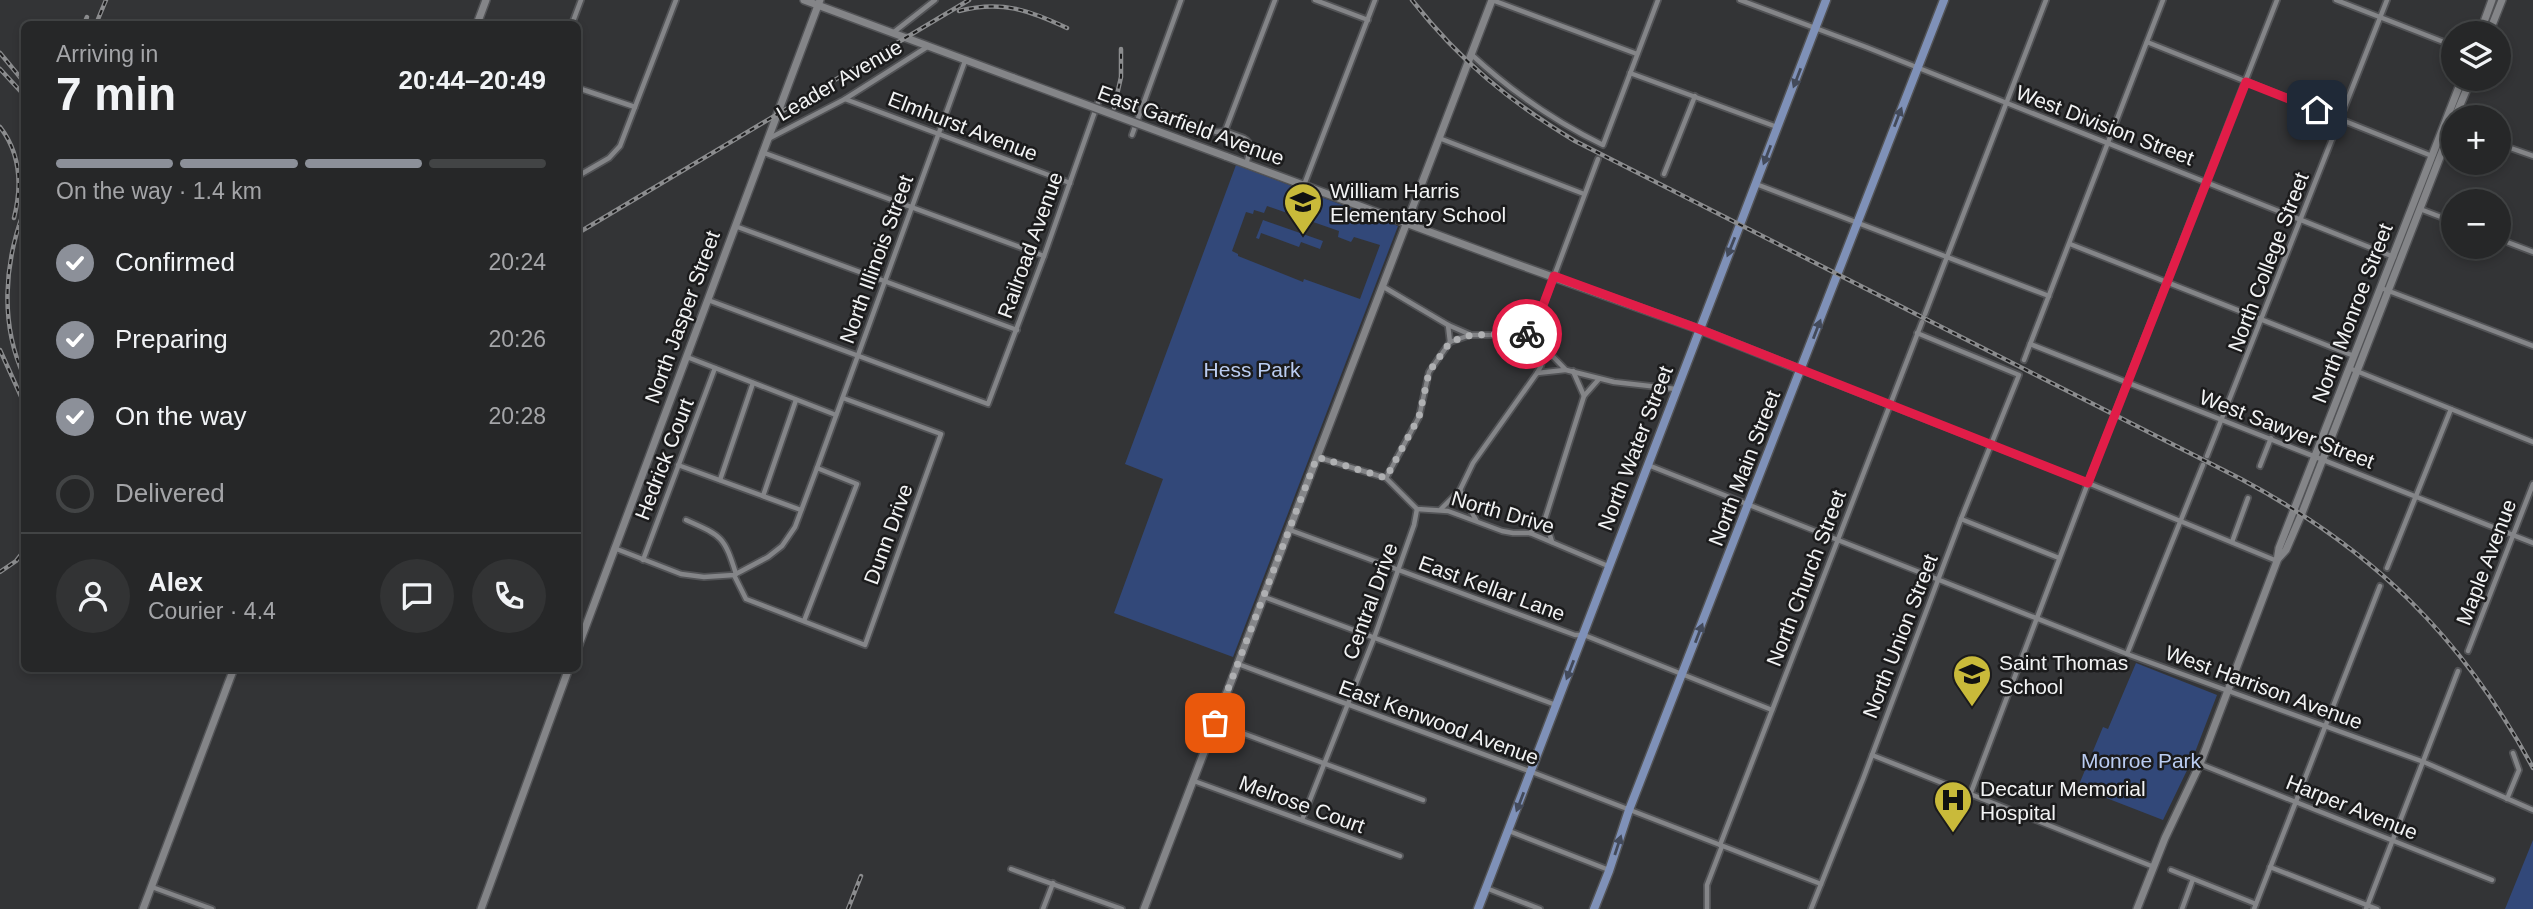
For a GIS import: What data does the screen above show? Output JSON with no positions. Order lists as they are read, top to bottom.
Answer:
{
  "streets": {
    "main road": ["North Water Street", "North Main Street"],
    "street": [
      "Leader Avenue",
      "East Garfield Avenue",
      "West Division Street",
      "Elmhurst Avenue",
      "Railroad Avenue",
      "North Illinois Street",
      "North College Street",
      "North Monroe Street",
      "North Jasper Street",
      "West Sawyer Street",
      "Hedrick Court",
      "North Drive",
      "Dunn Drive",
      "Maple Avenue",
      "North Church Street",
      "East Kellar Lane",
      "Central Drive",
      "North Union Street",
      "West Harrison Avenue",
      "East Kenwood Avenue",
      "Melrose Court",
      "Harper Avenue"
    ]
  },
  "crossings": [
    ["Leader Avenue", "East Garfield Avenue"],
    ["Leader Avenue", "Elmhurst Avenue"],
    ["Leader Avenue", "North Jasper Street"],
    ["East Garfield Avenue", "North Illinois Street"],
    ["East Garfield Avenue", "North Jasper Street"],
    ["East Garfield Avenue", "North Water Street"],
    ["East Garfield Avenue", "North Main Street"],
    ["West Division Street", "North College Street"],
    ["West Division Street", "North Monroe Street"],
    ["West Division Street", "North Water Street"],
    ["West Division Street", "North Main Street"],
    ["Elmhurst Avenue", "Railroad Avenue"],
    ["Elmhurst Avenue", "North Illinois Street"],
    ["Railroad Avenue", "North Illinois Street"],
    ["North Illinois Street", "Dunn Drive"],
    ["North College Street", "West Sawyer Street"],
    ["North Monroe Street", "West Sawyer Street"],
    ["North Monroe Street", "West Harrison Avenue"],
    ["North Monroe Street", "Harper Avenue"],
    ["West Sawyer Street", "Maple Avenue"],
    ["North Water Street", "North Drive"],
    ["North Water Street", "East Kellar Lane"],
    ["North Water Street", "West Harrison Avenue"],
    ["North Water Street", "East Kenwood Avenue"],
    ["North Main Street", "East Kellar Lane"],
    ["North Main Street", "West Harrison Avenue"],
    ["North Main Street", "East Kenwood Avenue"],
    ["North Drive", "Central Drive"],
    ["North Church Street", "East Kellar Lane"],
    ["North Church Street", "North Union Street"],
    ["North Church Street", "West Harrison Avenue"],
    ["North Church Street", "East Kenwood Avenue"],
    ["East Kellar Lane", "Central Drive"],
    ["Central Drive", "East Kenwood Avenue"],
    ["Central Drive", "Melrose Court"],
    ["North Union Street", "West Harrison Avenue"],
    ["North Union Street", "East Kenwood Avenue"]
  ],
  "one_way": ["North Water Street", "North Main Street"],
  "parks": ["Hess Park", "Monroe Park"],
  "places": {
    "school or university": ["William Harris Elementary School", "Saint Thomas School"],
    "hospital": ["Decatur Memorial Hospital"]
  },
  "page": {
    "map_buttons": ["+", "−"],
    "heading": ["7 min", "Arriving in", "20:44–20:49"],
    "panel": ["Alex", "Courier · 4.4"],
    "bar": "On the way · 1.4 km",
    "list": [
      ["Confirmed", "20:24"],
      ["Preparing", "20:26"],
      ["On the way", "20:28"],
      "Delivered"
    ]
  }
}
